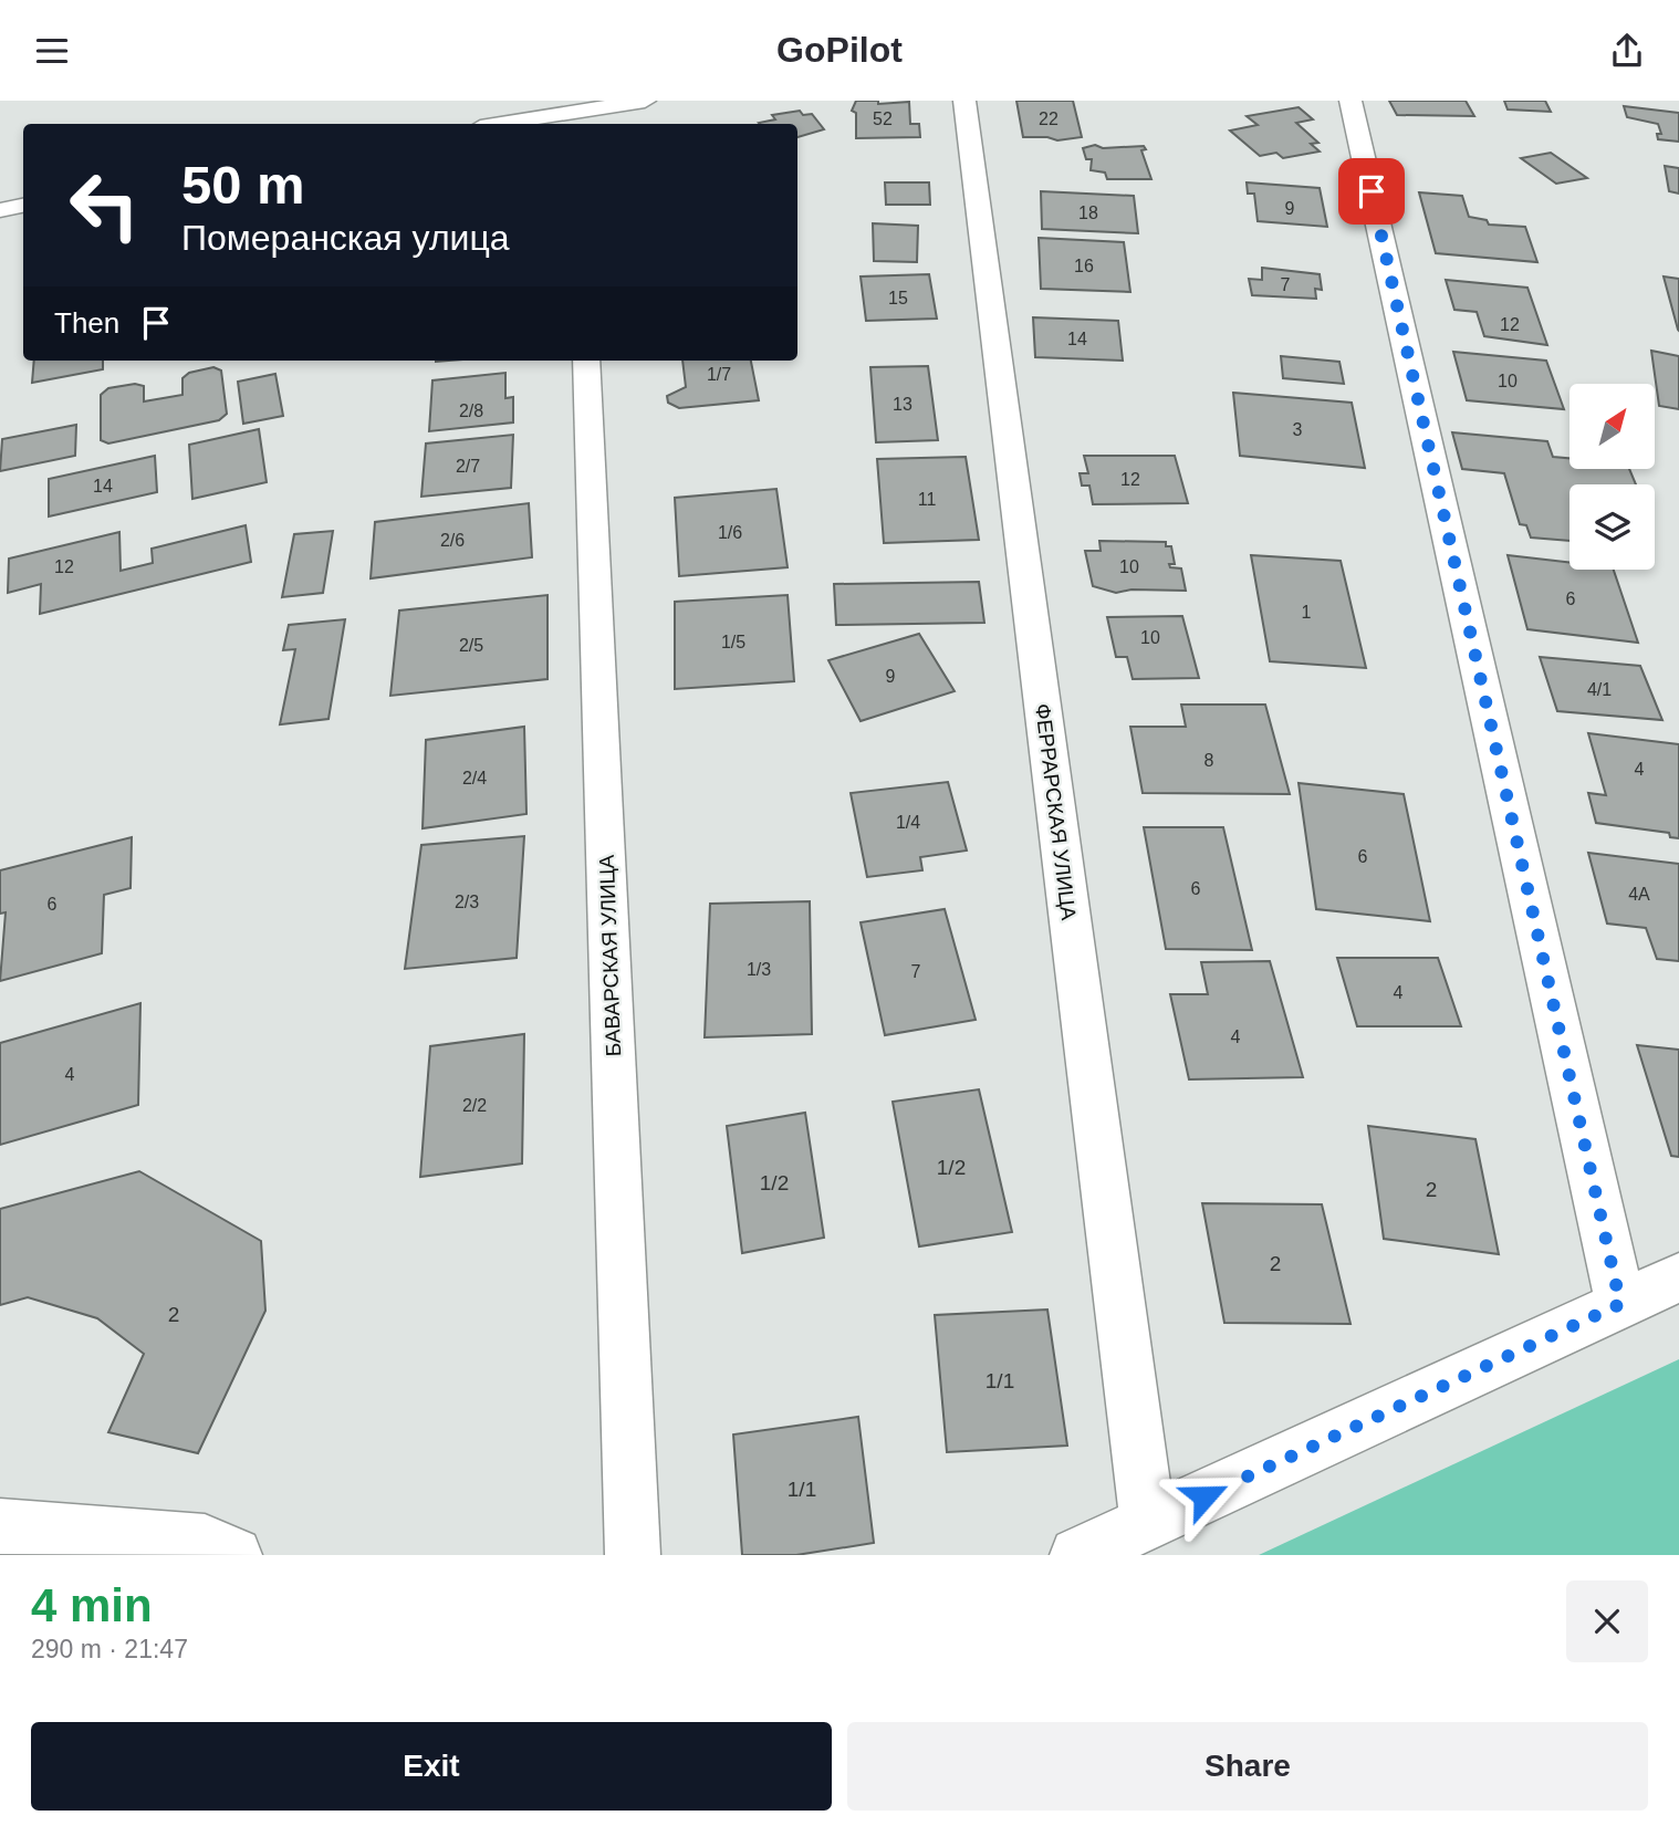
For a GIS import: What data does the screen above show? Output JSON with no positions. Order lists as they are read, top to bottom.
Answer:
{
  "streets": {
    "street": ["ФЕРРАРСКАЯ УЛИЦА", "БАВАРСКАЯ УЛИЦА"]
  },
  "house_numbers": [
    "52",
    "22",
    "9",
    "18",
    "16",
    "7",
    "15",
    "12",
    "14",
    "1/7",
    "10",
    "13",
    "2/8",
    "3",
    "2/7",
    "12",
    "14",
    "11",
    "1/6",
    "2/6",
    "12",
    "10",
    "6",
    "1",
    "10",
    "1/5",
    "2/5",
    "9",
    "4/1",
    "8",
    "4",
    "2/4",
    "1/4",
    "6",
    "6",
    "4А",
    "2/3",
    "6",
    "1/3",
    "7",
    "4",
    "4",
    "4",
    "2/2",
    "1/2",
    "1/2",
    "2",
    "2",
    "2",
    "1/1",
    "1/1"
  ],
  "north": "top right",
  "page": {
    "header": "GoPilot",
    "turn": ["50 m", "Померанская улица"],
    "then": "Then",
    "heading": ["4 min", "290 m · 21:47"],
    "buttons": ["Exit", "Share"]
  }
}
